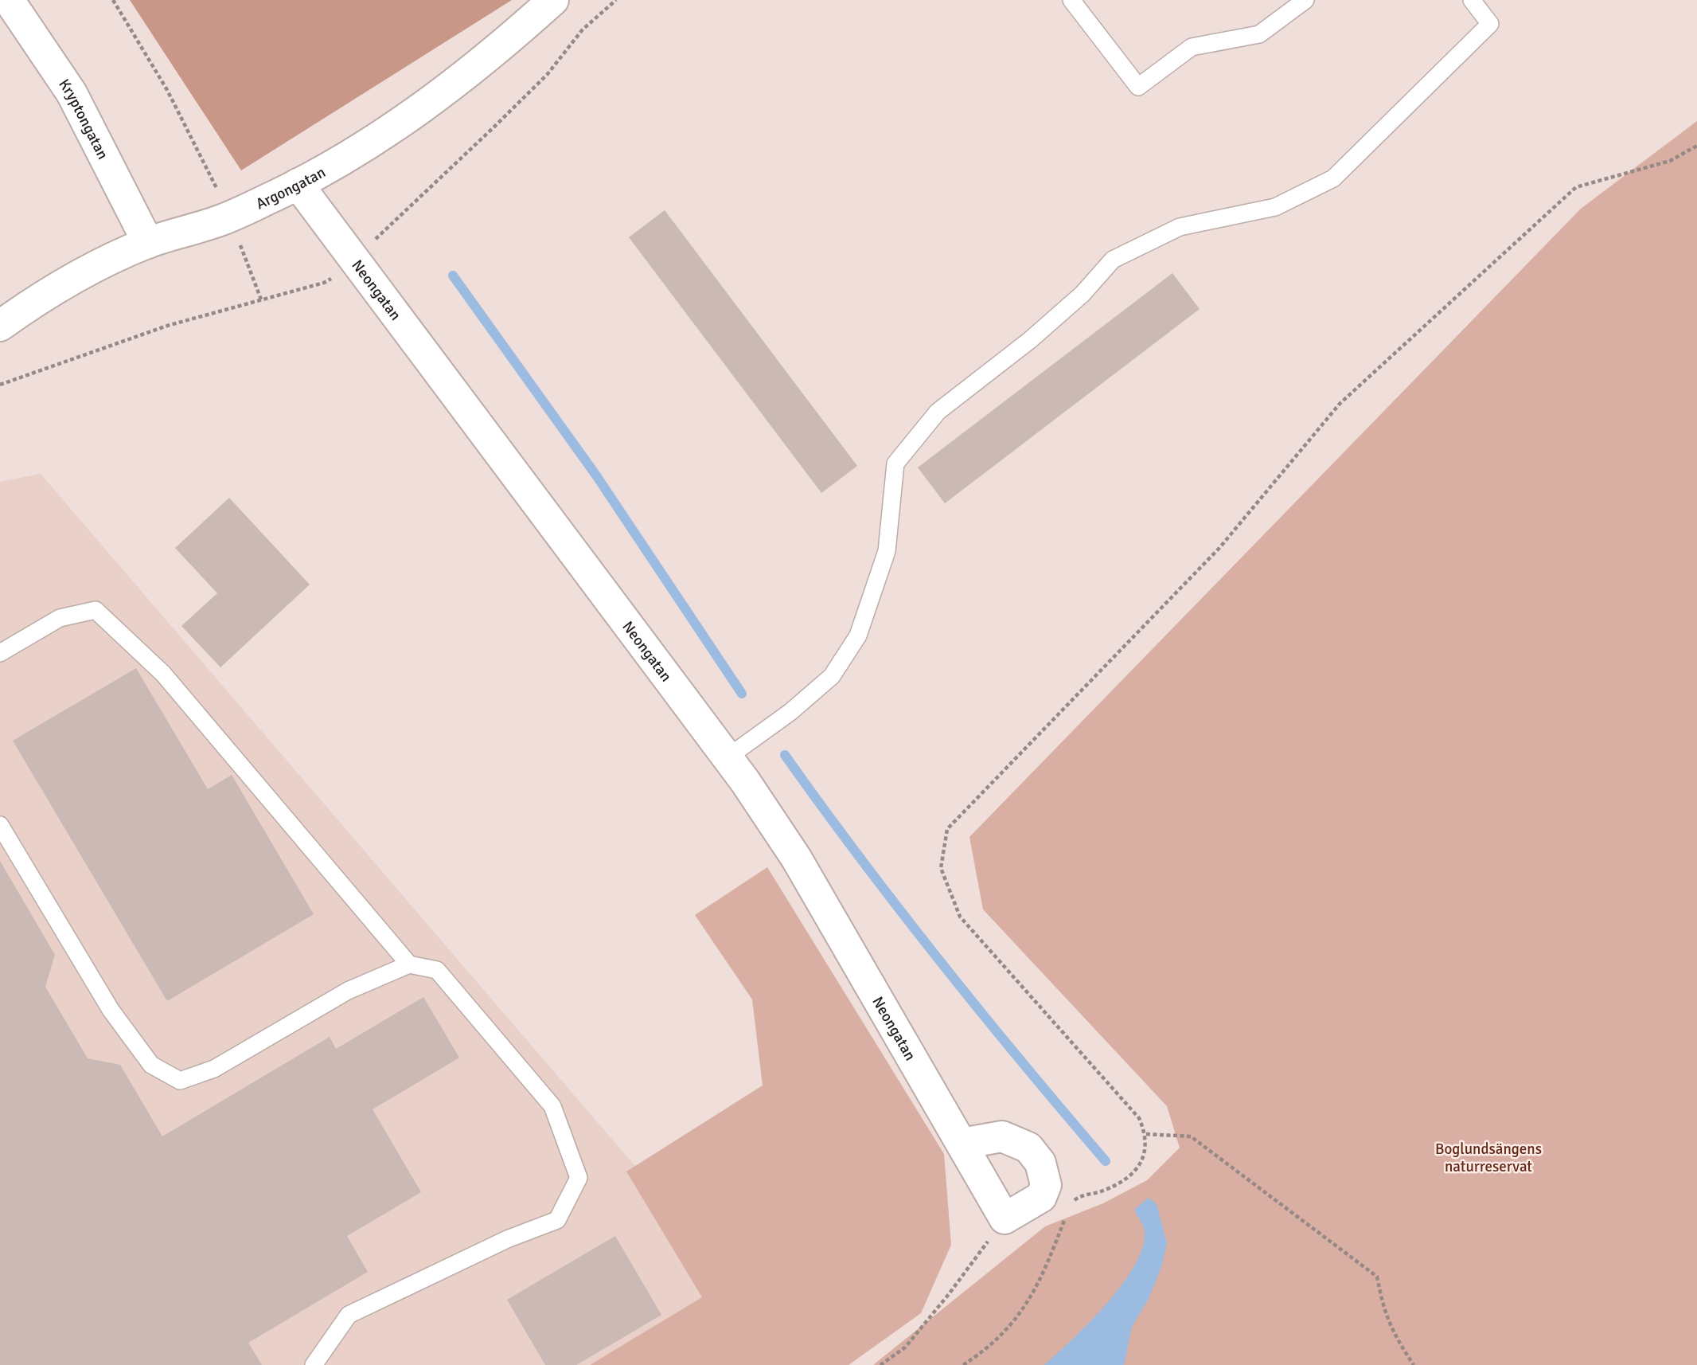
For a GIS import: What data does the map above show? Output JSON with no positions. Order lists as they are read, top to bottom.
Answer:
{
  "streets": {
    "street": ["Kryptongatan", "Argongatan", "Neongatan"]
  },
  "crossings": [
    ["Kryptongatan", "Argongatan"],
    ["Argongatan", "Neongatan"]
  ],
  "parks": ["Boglundsängens naturreservat"]
}
